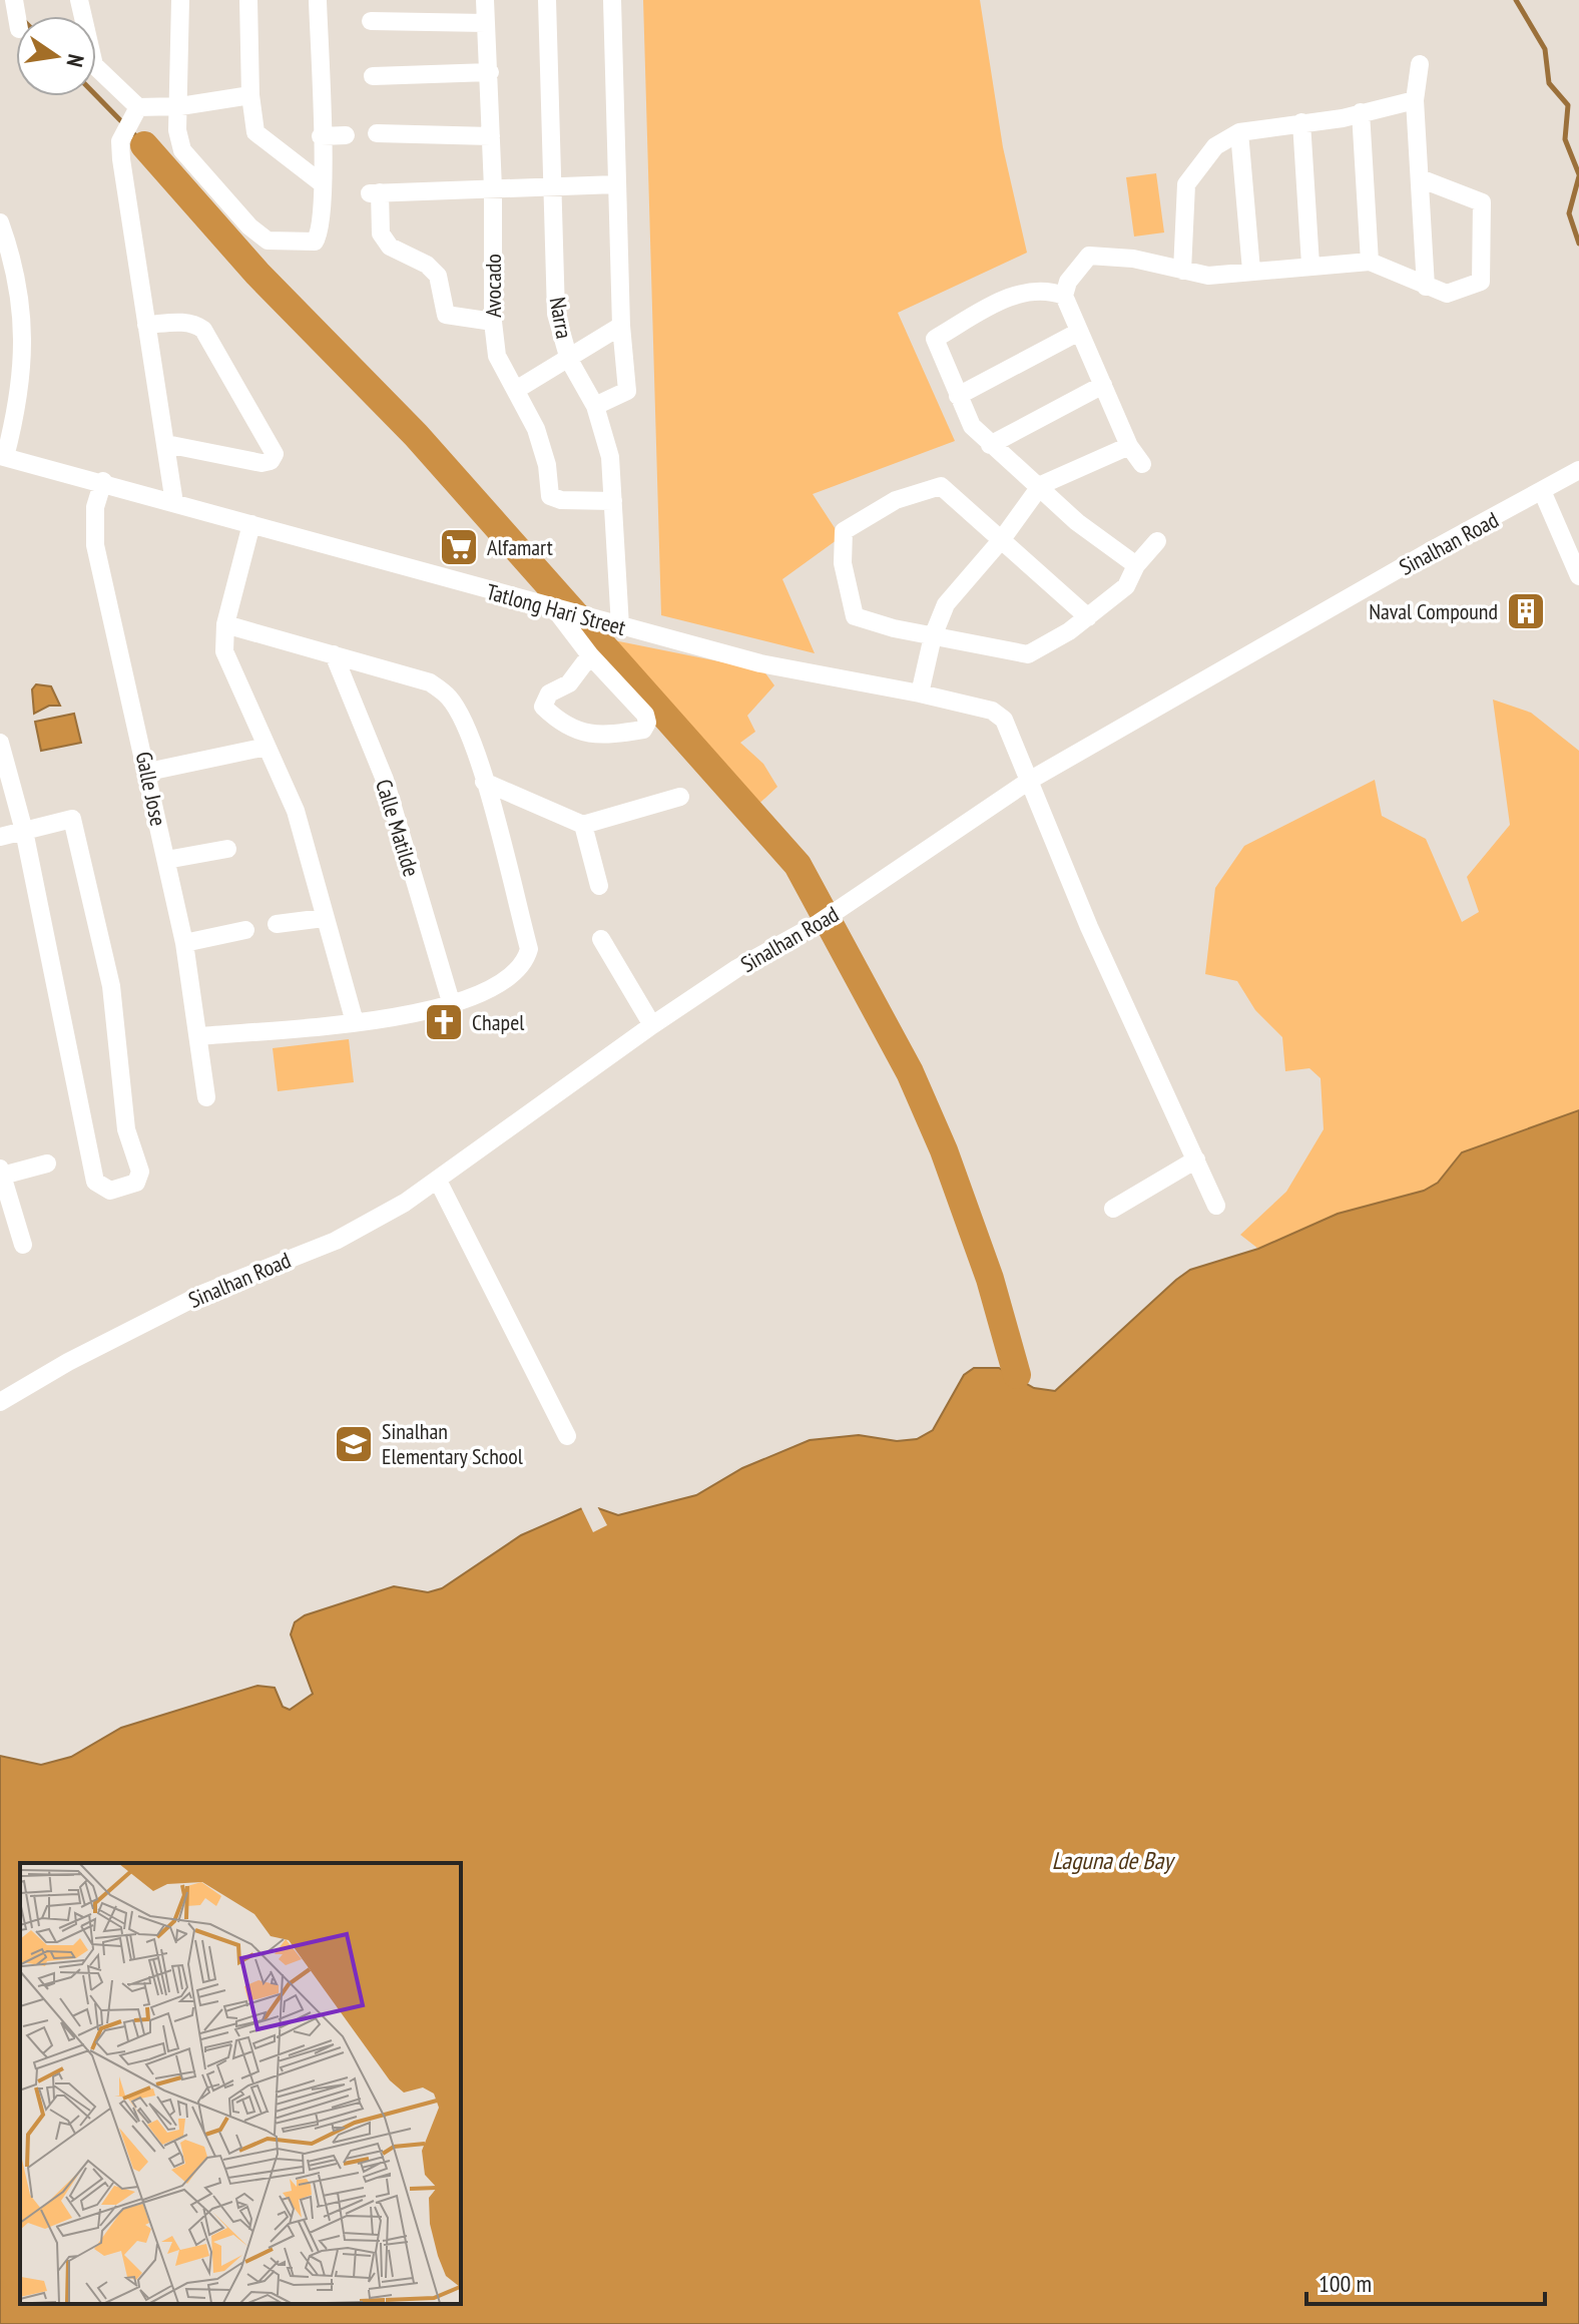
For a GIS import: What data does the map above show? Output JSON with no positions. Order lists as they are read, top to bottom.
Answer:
{
  "streets": {
    "street": [
      "Avocado",
      "Narra",
      "Sinalhan Road",
      "Tatlong Hari Street",
      "Galle Jose",
      "Calle Matilde"
    ]
  },
  "crossings": [
    ["Avocado", "Narra"],
    ["Narra", "Tatlong Hari Street"],
    ["Sinalhan Road", "Tatlong Hari Street"],
    ["Tatlong Hari Street", "Galle Jose"]
  ],
  "water": ["Laguna de Bay"],
  "places": {
    "supermarket": ["Alfamart"],
    "building": ["Naval Compound"],
    "church": ["Chapel"],
    "school or university": ["Sinalhan Elementary School"]
  },
  "scale_bar": "100 m",
  "north": "right"
}
